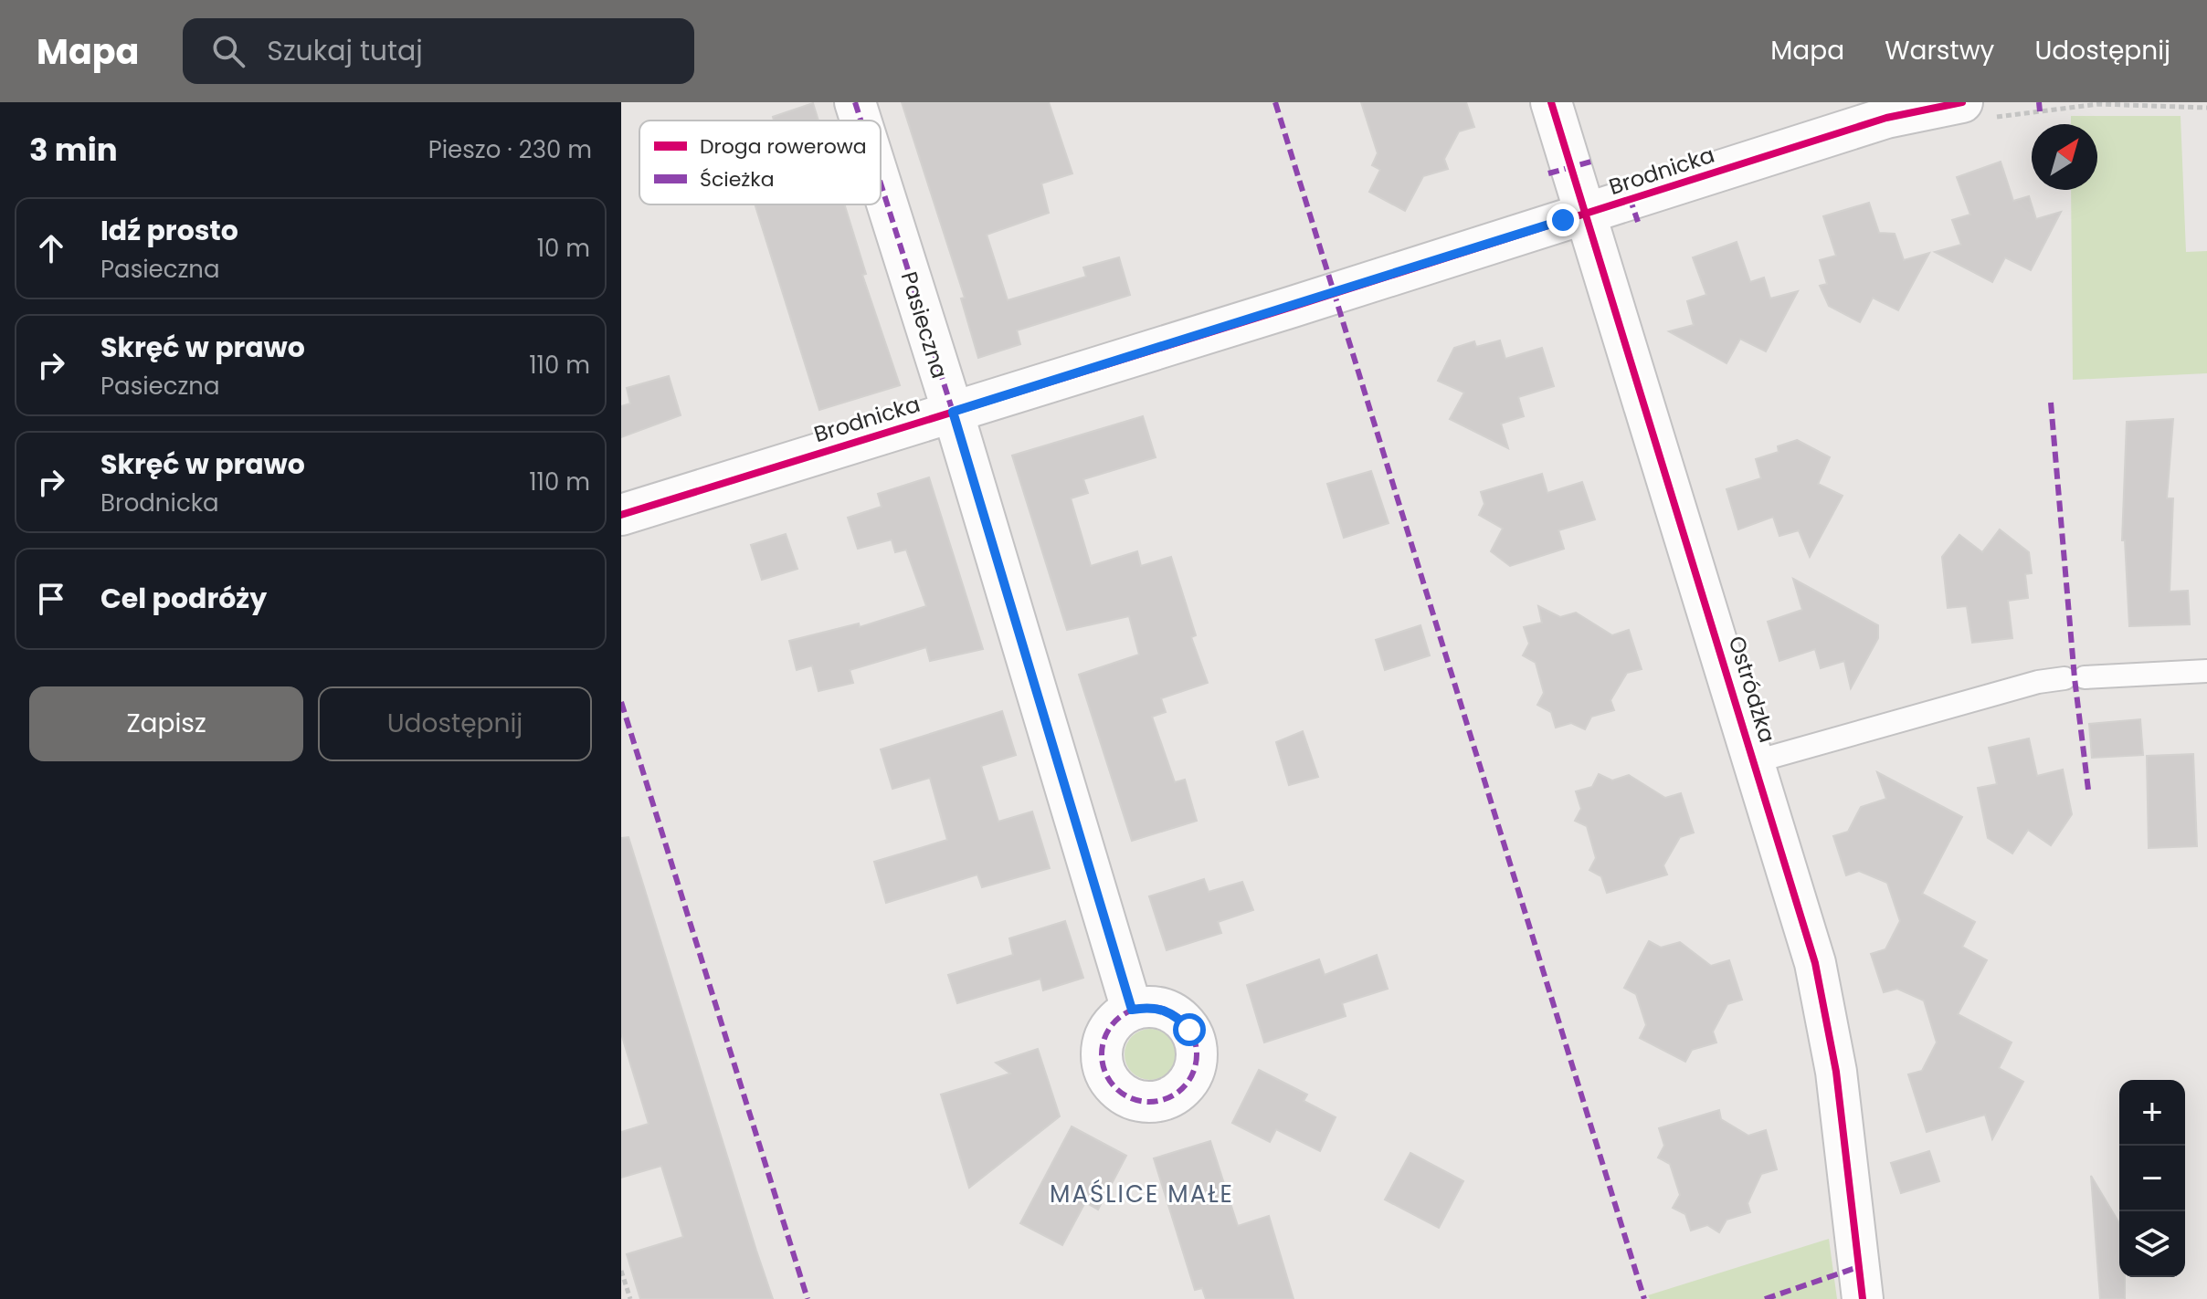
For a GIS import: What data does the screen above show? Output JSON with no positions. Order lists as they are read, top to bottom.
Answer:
{
  "streets": {
    "street": ["Brodnicka", "Pasieczna", "Ostródzka"]
  },
  "crossings": [
    ["Brodnicka", "Pasieczna"],
    ["Brodnicka", "Ostródzka"]
  ],
  "districts": ["MAŚLICE MAŁE"],
  "legend": ["Droga rowerowa", "Ścieżka"],
  "north": "top right",
  "page": {
    "header": "Mapa",
    "search": "Szukaj tutaj",
    "nav": ["Mapa", "Warstwy", "Udostępnij"],
    "heading": ["3 min", "Pieszo · 230 m"],
    "list": [
      ["Idź prosto", "Pasieczna", "10 m"],
      ["Skręć w prawo", "Pasieczna", "110 m"],
      ["Skręć w prawo", "Brodnicka", "110 m"],
      "Cel podróży"
    ],
    "buttons": ["Zapisz", "Udostępnij"],
    "map_buttons": ["+", "−"]
  }
}
